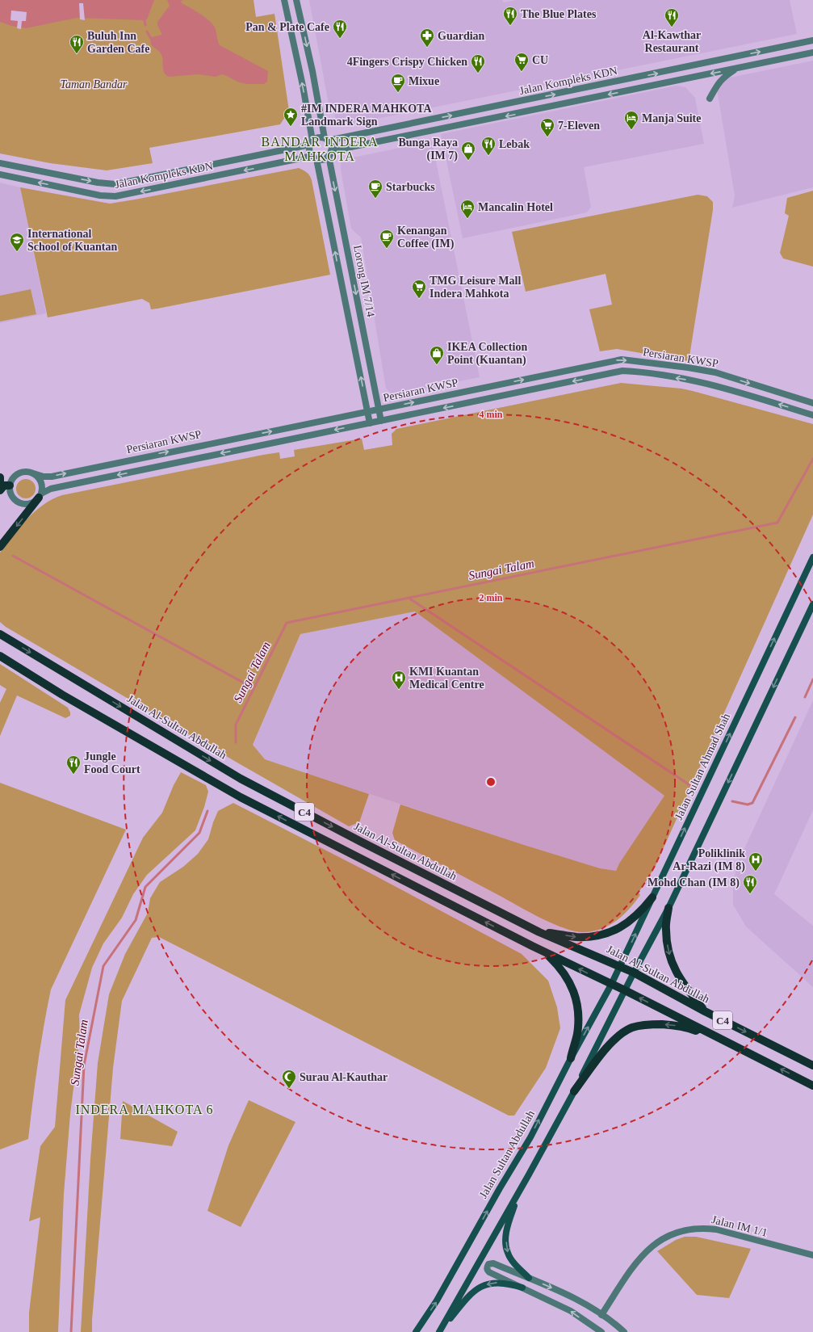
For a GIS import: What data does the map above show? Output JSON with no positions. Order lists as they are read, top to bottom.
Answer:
{
  "streets": {
    "main road": [
      "Jalan Al-Sultan Abdullah",
      "Jalan Sultan Ahmad Shah",
      "C4",
      "Jalan Sultan Abdullah"
    ],
    "street": [
      "Jalan Kompleks KDN",
      "Lorong IM 7/14",
      "Persiaran KWSP",
      "Jalan IM 1/1"
    ]
  },
  "crossings": [
    ["Jalan Kompleks KDN", "Lorong IM 7/14"],
    ["Lorong IM 7/14", "Persiaran KWSP"],
    ["Jalan Al-Sultan Abdullah", "Jalan Sultan Ahmad Shah"],
    ["Jalan Sultan Ahmad Shah", "C4"],
    ["Jalan Sultan Ahmad Shah", "Jalan Sultan Abdullah"],
    ["C4", "Jalan Sultan Abdullah"]
  ],
  "districts": ["BANDAR INDERA MAHKOTA", "INDERA MAHKOTA 6"],
  "water": ["Sungai Talam"],
  "parks": ["Taman Bandar"],
  "places": {
    "restaurant": [
      "The Blue Plates",
      "Al-Kawthar Restaurant",
      "Pan & Plate Cafe",
      "Buluh Inn Garden Cafe",
      "4Fingers Crispy Chicken",
      "Lebak",
      "Jungle Food Court",
      "Mohd Chan (IM 8)"
    ],
    "pharmacy": ["Guardian"],
    "supermarket": ["CU", "7-Eleven", "TMG Leisure Mall Indera Mahkota"],
    "cafe": ["Mixue", "Starbucks", "Kenangan Coffee (IM)"],
    "place": ["#IM INDERA MAHKOTA Landmark Sign"],
    "hotel": ["Manja Suite", "Mancalin Hotel"],
    "shop": ["Bunga Raya (IM 7)", "IKEA Collection Point (Kuantan)"],
    "school or university": ["International School of Kuantan"],
    "hospital": ["KMI Kuantan Medical Centre", "Poliklinik Ar-Razi (IM 8)"],
    "mosque": ["Surau Al-Kauthar"]
  },
  "rings": ["4 min", "2 min"]
}
